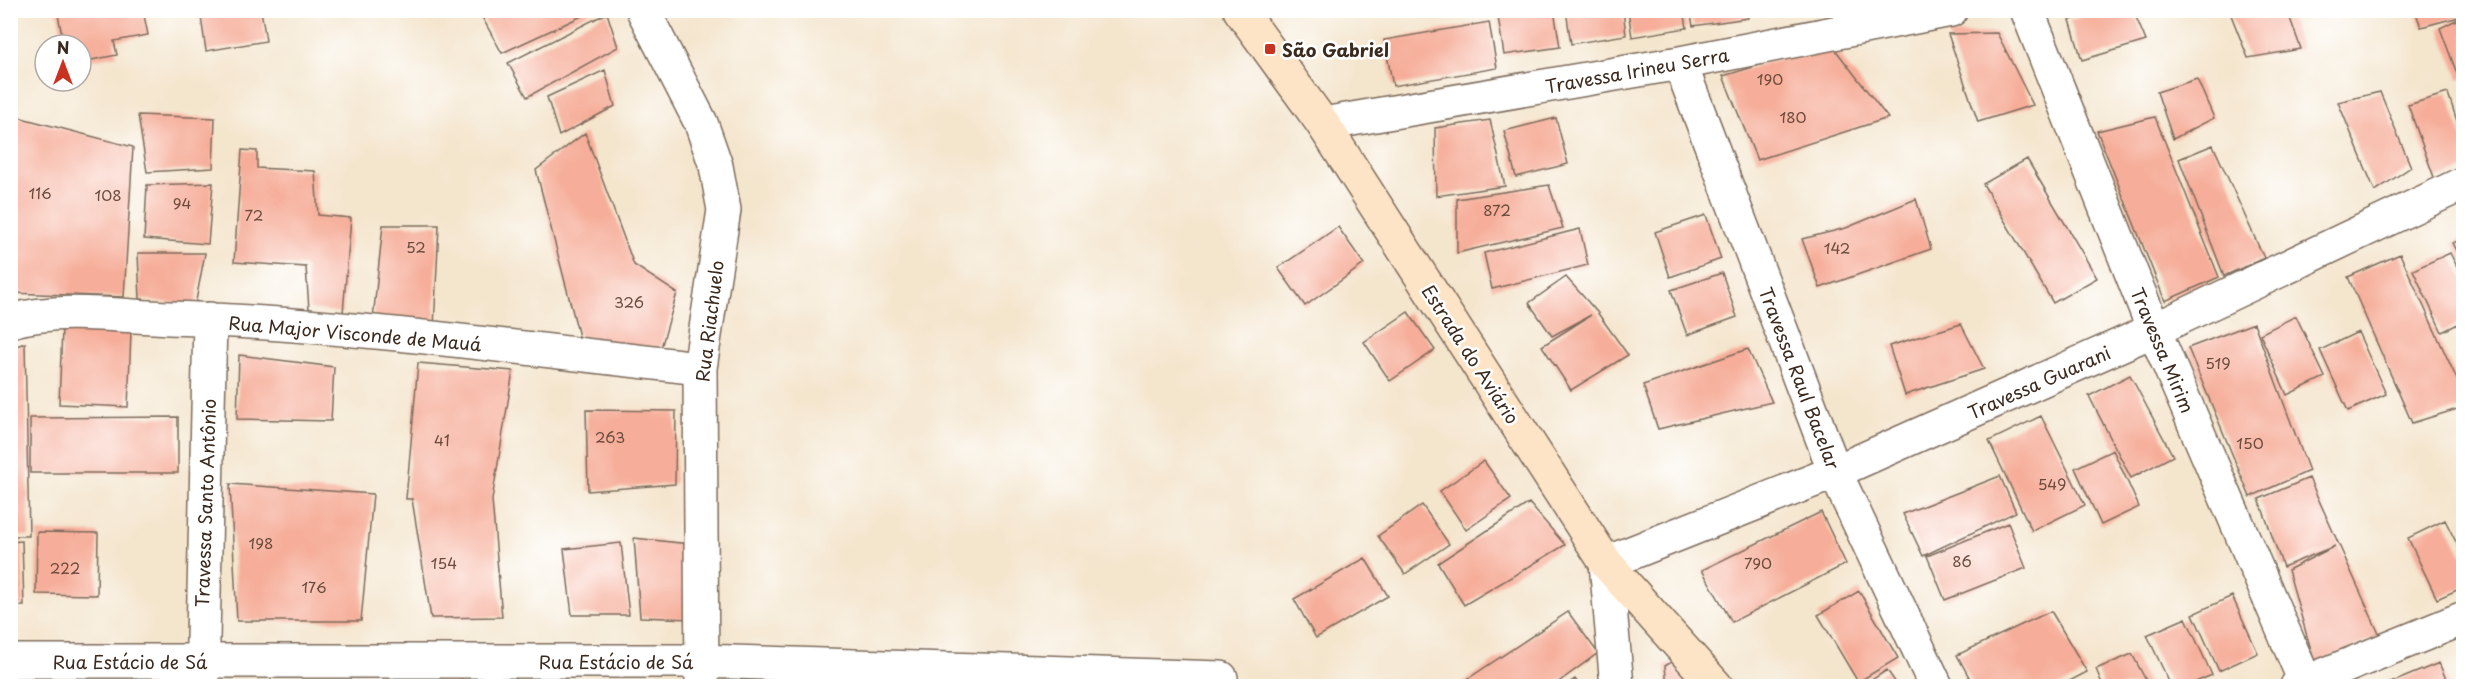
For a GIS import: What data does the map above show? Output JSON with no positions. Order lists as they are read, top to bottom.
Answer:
{
  "streets": {
    "street": [
      "Travessa Irineu Serra",
      "Rua Riachuelo",
      "Rua Major Visconde de Mauá",
      "Travessa Mirim",
      "Estrada do Aviário",
      "Travessa Raul Bacelar",
      "Travessa Guarani",
      "Travessa Santo Antônio",
      "Rua Estácio de Sá"
    ]
  },
  "crossings": [
    ["Travessa Irineu Serra", "Estrada do Aviário"],
    ["Travessa Irineu Serra", "Travessa Raul Bacelar"],
    ["Rua Riachuelo", "Rua Major Visconde de Mauá"],
    ["Rua Riachuelo", "Rua Estácio de Sá"],
    ["Rua Major Visconde de Mauá", "Travessa Santo Antônio"],
    ["Travessa Mirim", "Travessa Guarani"],
    ["Estrada do Aviário", "Travessa Guarani"],
    ["Travessa Raul Bacelar", "Travessa Guarani"],
    ["Travessa Santo Antônio", "Rua Estácio de Sá"]
  ],
  "places": {
    "transit": ["São Gabriel"]
  },
  "house_numbers": [
    "190",
    "180",
    "116",
    "108",
    "94",
    "872",
    "72",
    "52",
    "142",
    "326",
    "519",
    "263",
    "41",
    "150",
    "549",
    "198",
    "86",
    "154",
    "790",
    "222",
    "176"
  ],
  "north": "top"
}
